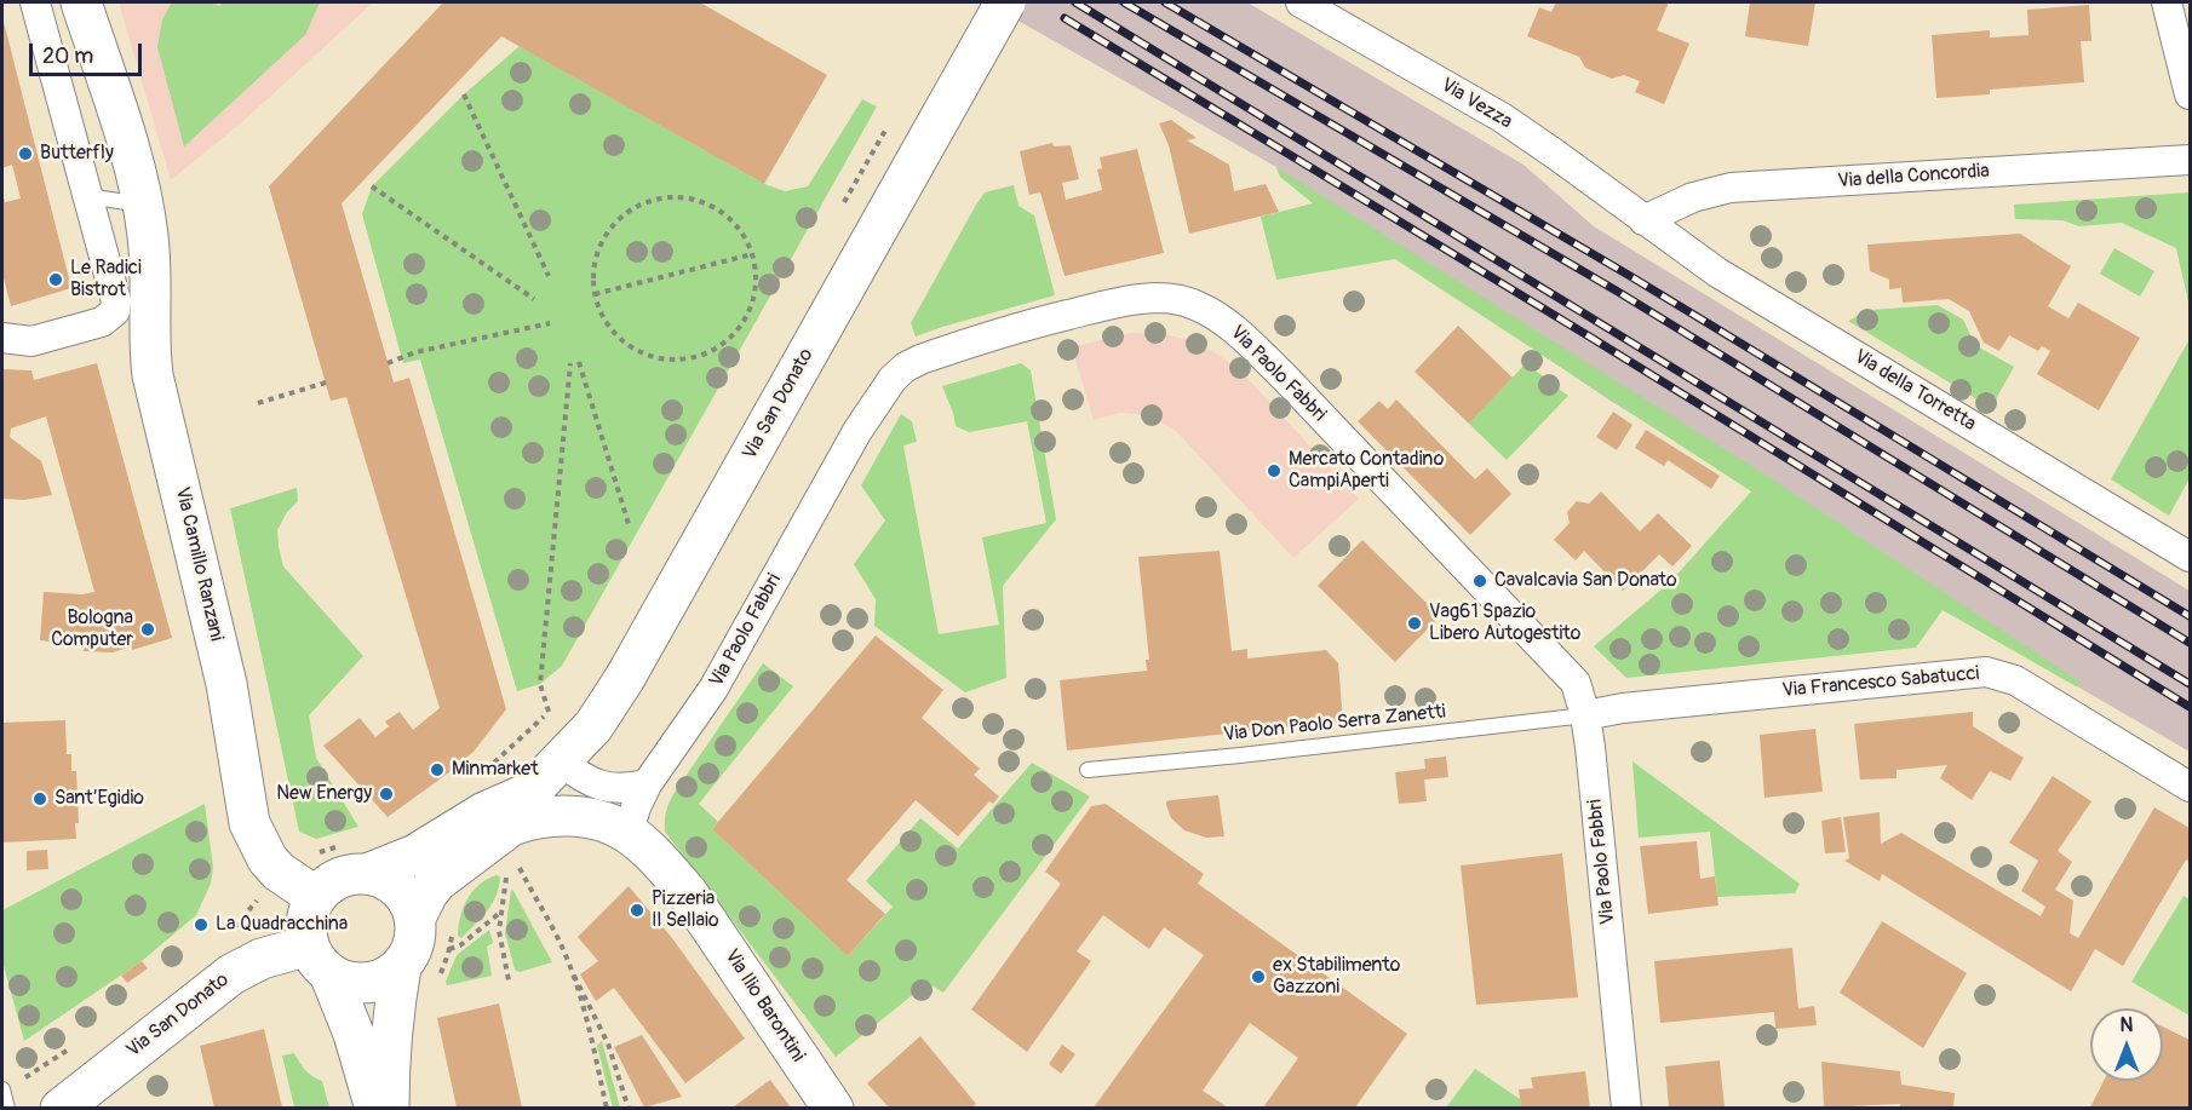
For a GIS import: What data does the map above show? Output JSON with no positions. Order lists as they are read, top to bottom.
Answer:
{
  "streets": {
    "main road": ["Via San Donato", "Via Camillo Ranzani", "Via Ilio Barontini"],
    "street": [
      "Via Vezza",
      "Via della Concordia",
      "Via Paolo Fabbri",
      "Via della Torretta",
      "Via Francesco Sabatucci"
    ],
    "lane": ["Via Don Paolo Serra Zanetti"]
  },
  "crossings": [
    ["Via Vezza", "Via della Concordia"],
    ["Via Vezza", "Via della Torretta"],
    ["Via della Concordia", "Via della Torretta"],
    ["Via Paolo Fabbri", "Via Francesco Sabatucci"],
    ["Via Paolo Fabbri", "Via Don Paolo Serra Zanetti"],
    ["Via Paolo Fabbri", "Via Ilio Barontini"],
    ["Via San Donato", "Via Camillo Ranzani"],
    ["Via San Donato", "Via Ilio Barontini"],
    ["Via Francesco Sabatucci", "Via Don Paolo Serra Zanetti"]
  ],
  "places": [
    "Butterfly",
    "Le Radici Bistrot",
    "Mercato Contadino CampiAperti",
    "Cavalcavia San Donato",
    "Vag61 Spazio Libero Autogestito",
    "Bologna Computer",
    "Minmarket",
    "New Energy",
    "Sant’Egidio",
    "Pizzeria Il Sellaio",
    "La Quadracchina",
    "ex Stabilimento Gazzoni"
  ],
  "scale_bar": "20 m",
  "north": "top"
}
